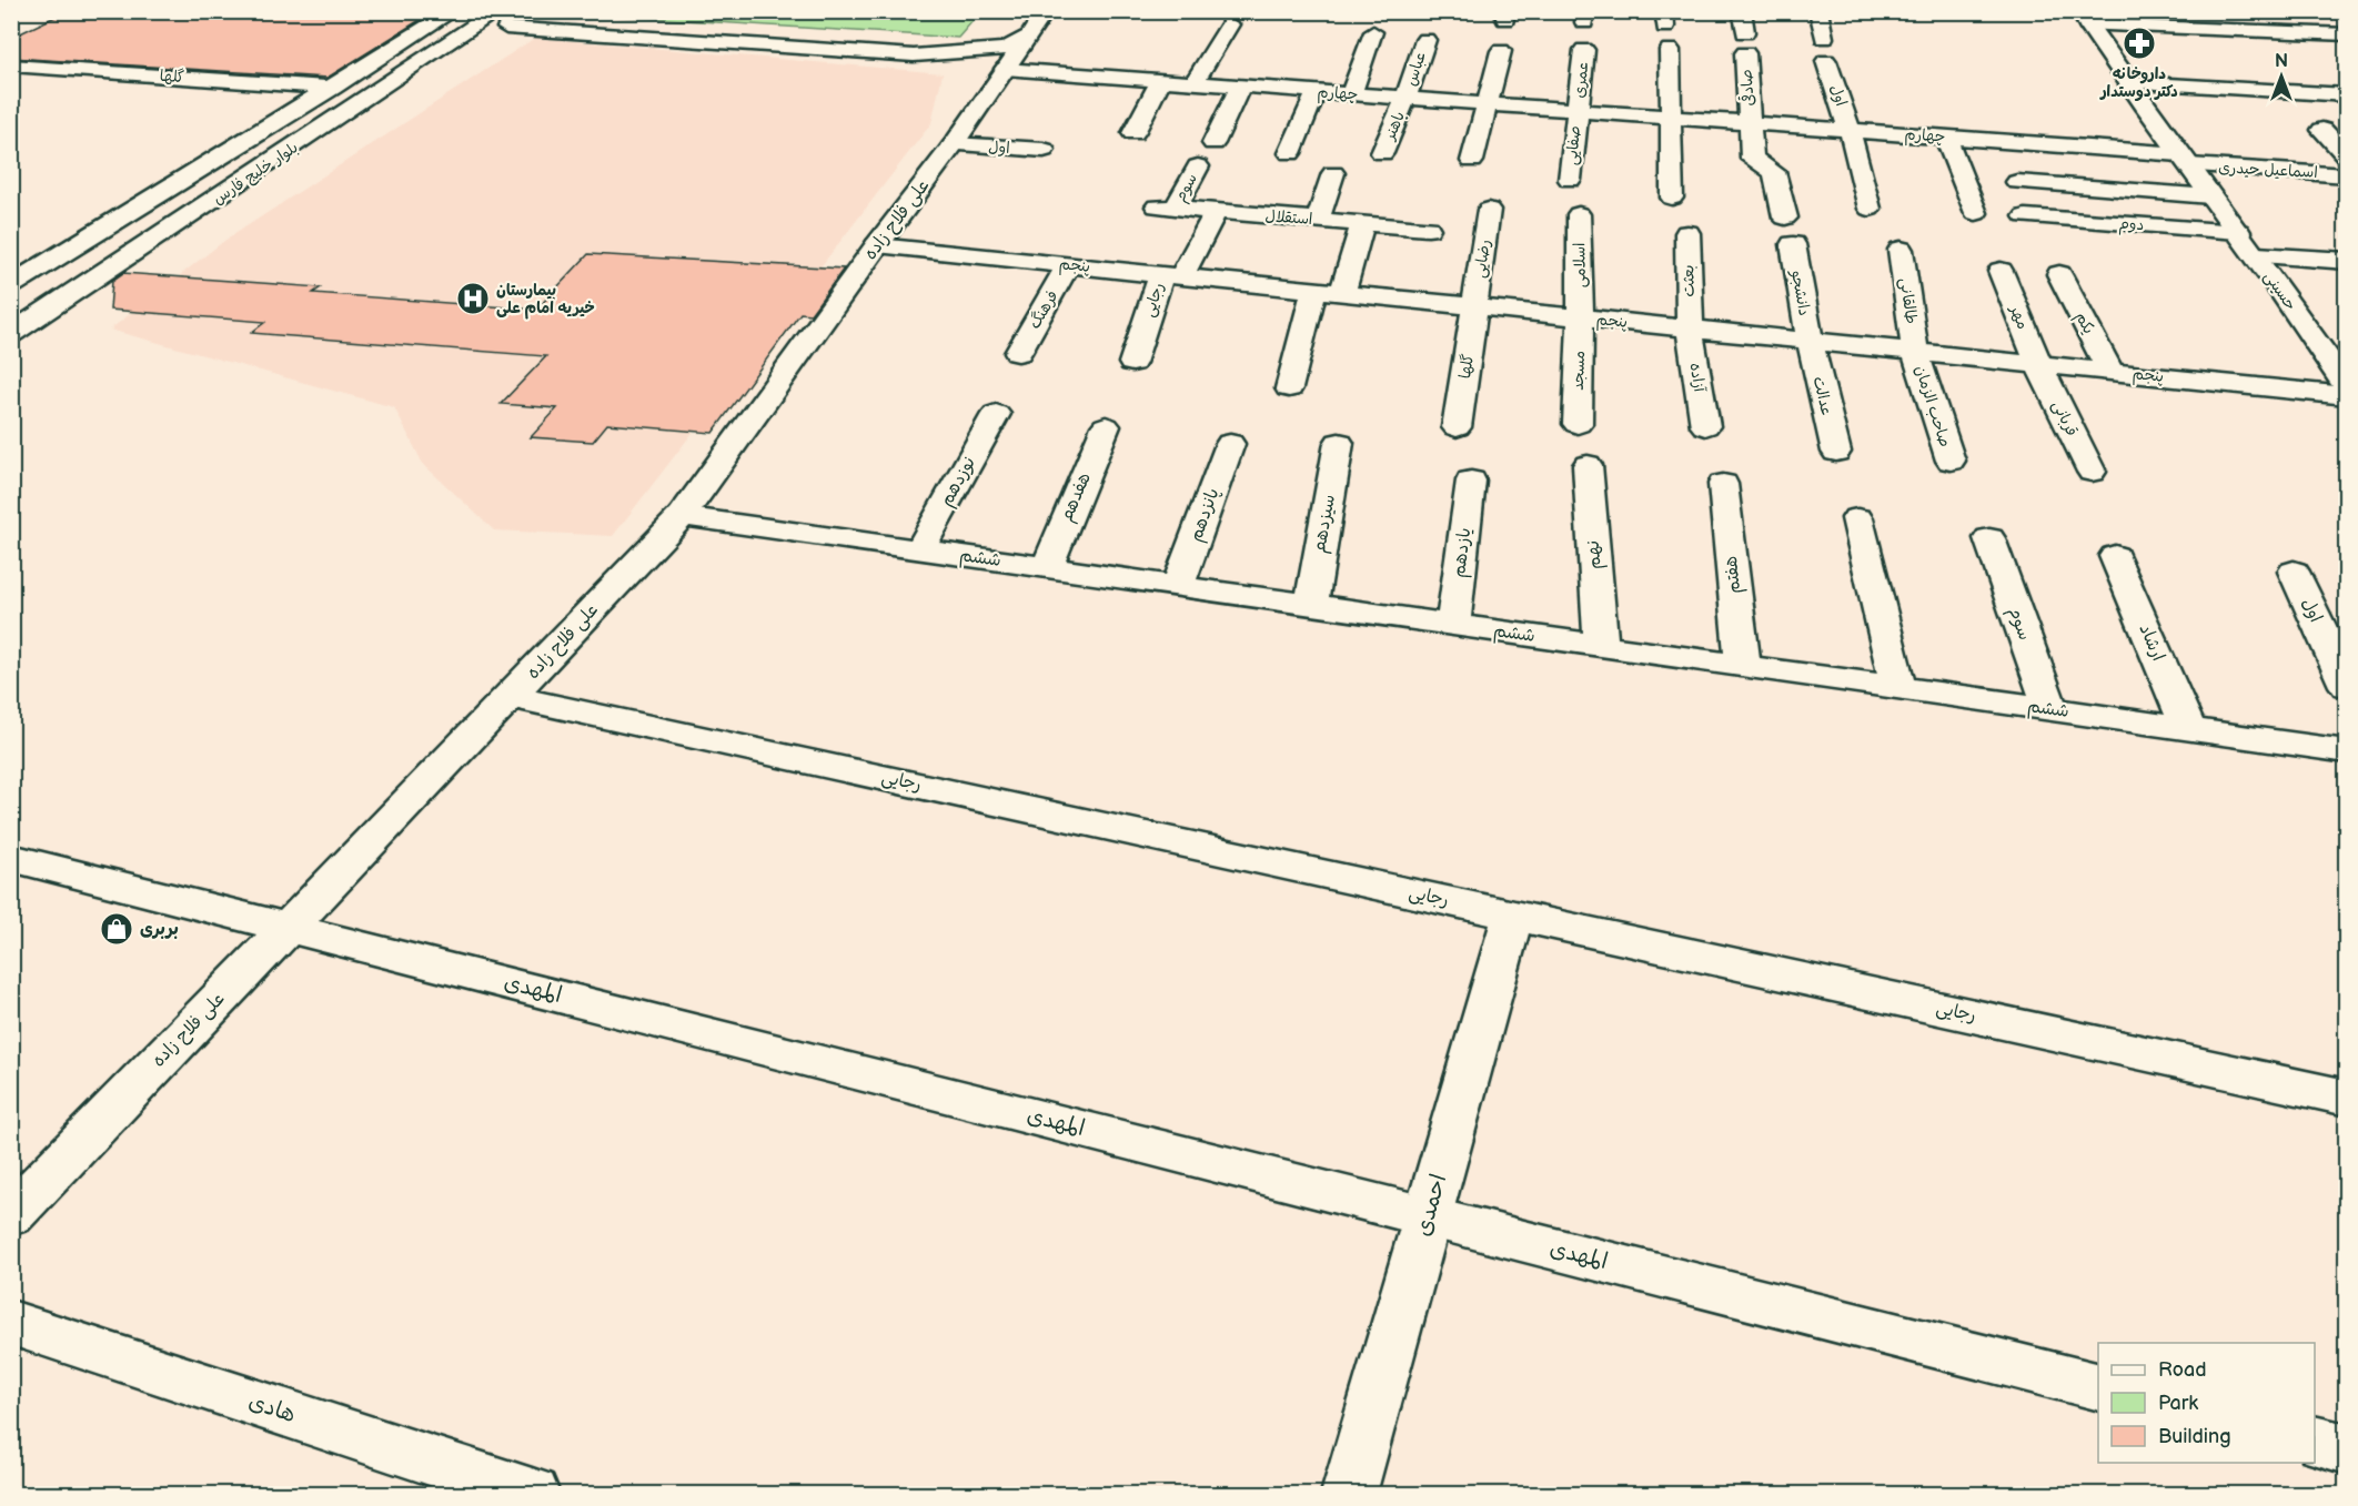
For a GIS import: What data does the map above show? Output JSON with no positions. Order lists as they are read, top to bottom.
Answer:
{
  "streets": {
    "street": [
      "عباس",
      "گلها",
      "عمری",
      "صادقی",
      "چهارم",
      "اول",
      "باهنر",
      "صفایی",
      "اسماعیل حیدری",
      "بلوار خلیج فارس",
      "سوم",
      "استقلال",
      "علی فلاح زاده",
      "دوم",
      "رضایی",
      "پنجم",
      "اسلامی",
      "بعثت",
      "حسینی",
      "دانشجو",
      "رجایی",
      "طالقانی",
      "فرهنگ",
      "مهر",
      "یکم",
      "مسجد",
      "آزاده",
      "عدالت",
      "صاحب الزمان",
      "قربانی",
      "نوزدهم",
      "هفدهم",
      "پانزدهم",
      "سیزدهم",
      "یازدهم",
      "نهم",
      "ششم",
      "هفتم",
      "ارشاد",
      "المهدی",
      "احمدی",
      "هادی"
    ]
  },
  "crossings": [
    ["عباس", "چهارم"],
    ["عباس", "باهنر"],
    ["گلها", "بلوار خلیج فارس"],
    ["گلها", "رضایی"],
    ["گلها", "پنجم"],
    ["عمری", "چهارم"],
    ["عمری", "صفایی"],
    ["صادقی", "چهارم"],
    ["چهارم", "اول"],
    ["چهارم", "باهنر"],
    ["چهارم", "صفایی"],
    ["چهارم", "اسماعیل حیدری"],
    ["چهارم", "علی فلاح زاده"],
    ["چهارم", "حسینی"],
    ["اول", "علی فلاح زاده"],
    ["اسماعیل حیدری", "حسینی"],
    ["سوم", "استقلال"],
    ["سوم", "ششم"],
    ["علی فلاح زاده", "پنجم"],
    ["علی فلاح زاده", "رجایی"],
    ["علی فلاح زاده", "ششم"],
    ["علی فلاح زاده", "المهدی"],
    ["دوم", "حسینی"],
    ["رضایی", "پنجم"],
    ["پنجم", "اسلامی"],
    ["پنجم", "بعثت"],
    ["پنجم", "دانشجو"],
    ["پنجم", "رجایی"],
    ["پنجم", "طالقانی"],
    ["پنجم", "فرهنگ"],
    ["پنجم", "مهر"],
    ["پنجم", "یکم"],
    ["پنجم", "مسجد"],
    ["پنجم", "آزاده"],
    ["پنجم", "عدالت"],
    ["پنجم", "صاحب الزمان"],
    ["پنجم", "قربانی"],
    ["اسلامی", "مسجد"],
    ["بعثت", "آزاده"],
    ["دانشجو", "عدالت"],
    ["رجایی", "احمدی"],
    ["طالقانی", "صاحب الزمان"],
    ["مهر", "قربانی"],
    ["نوزدهم", "ششم"],
    ["هفدهم", "ششم"],
    ["پانزدهم", "ششم"],
    ["سیزدهم", "ششم"],
    ["یازدهم", "ششم"],
    ["نهم", "ششم"],
    ["ششم", "هفتم"],
    ["ششم", "ارشاد"],
    ["المهدی", "احمدی"]
  ],
  "places": {
    "pharmacy": ["داروخانه دکتر دوستدار"],
    "hospital": ["بیمارستان خیریه امام علی"],
    "shop": ["بربری"]
  },
  "legend": ["Road", "Park", "Building"],
  "north": "top"
}
